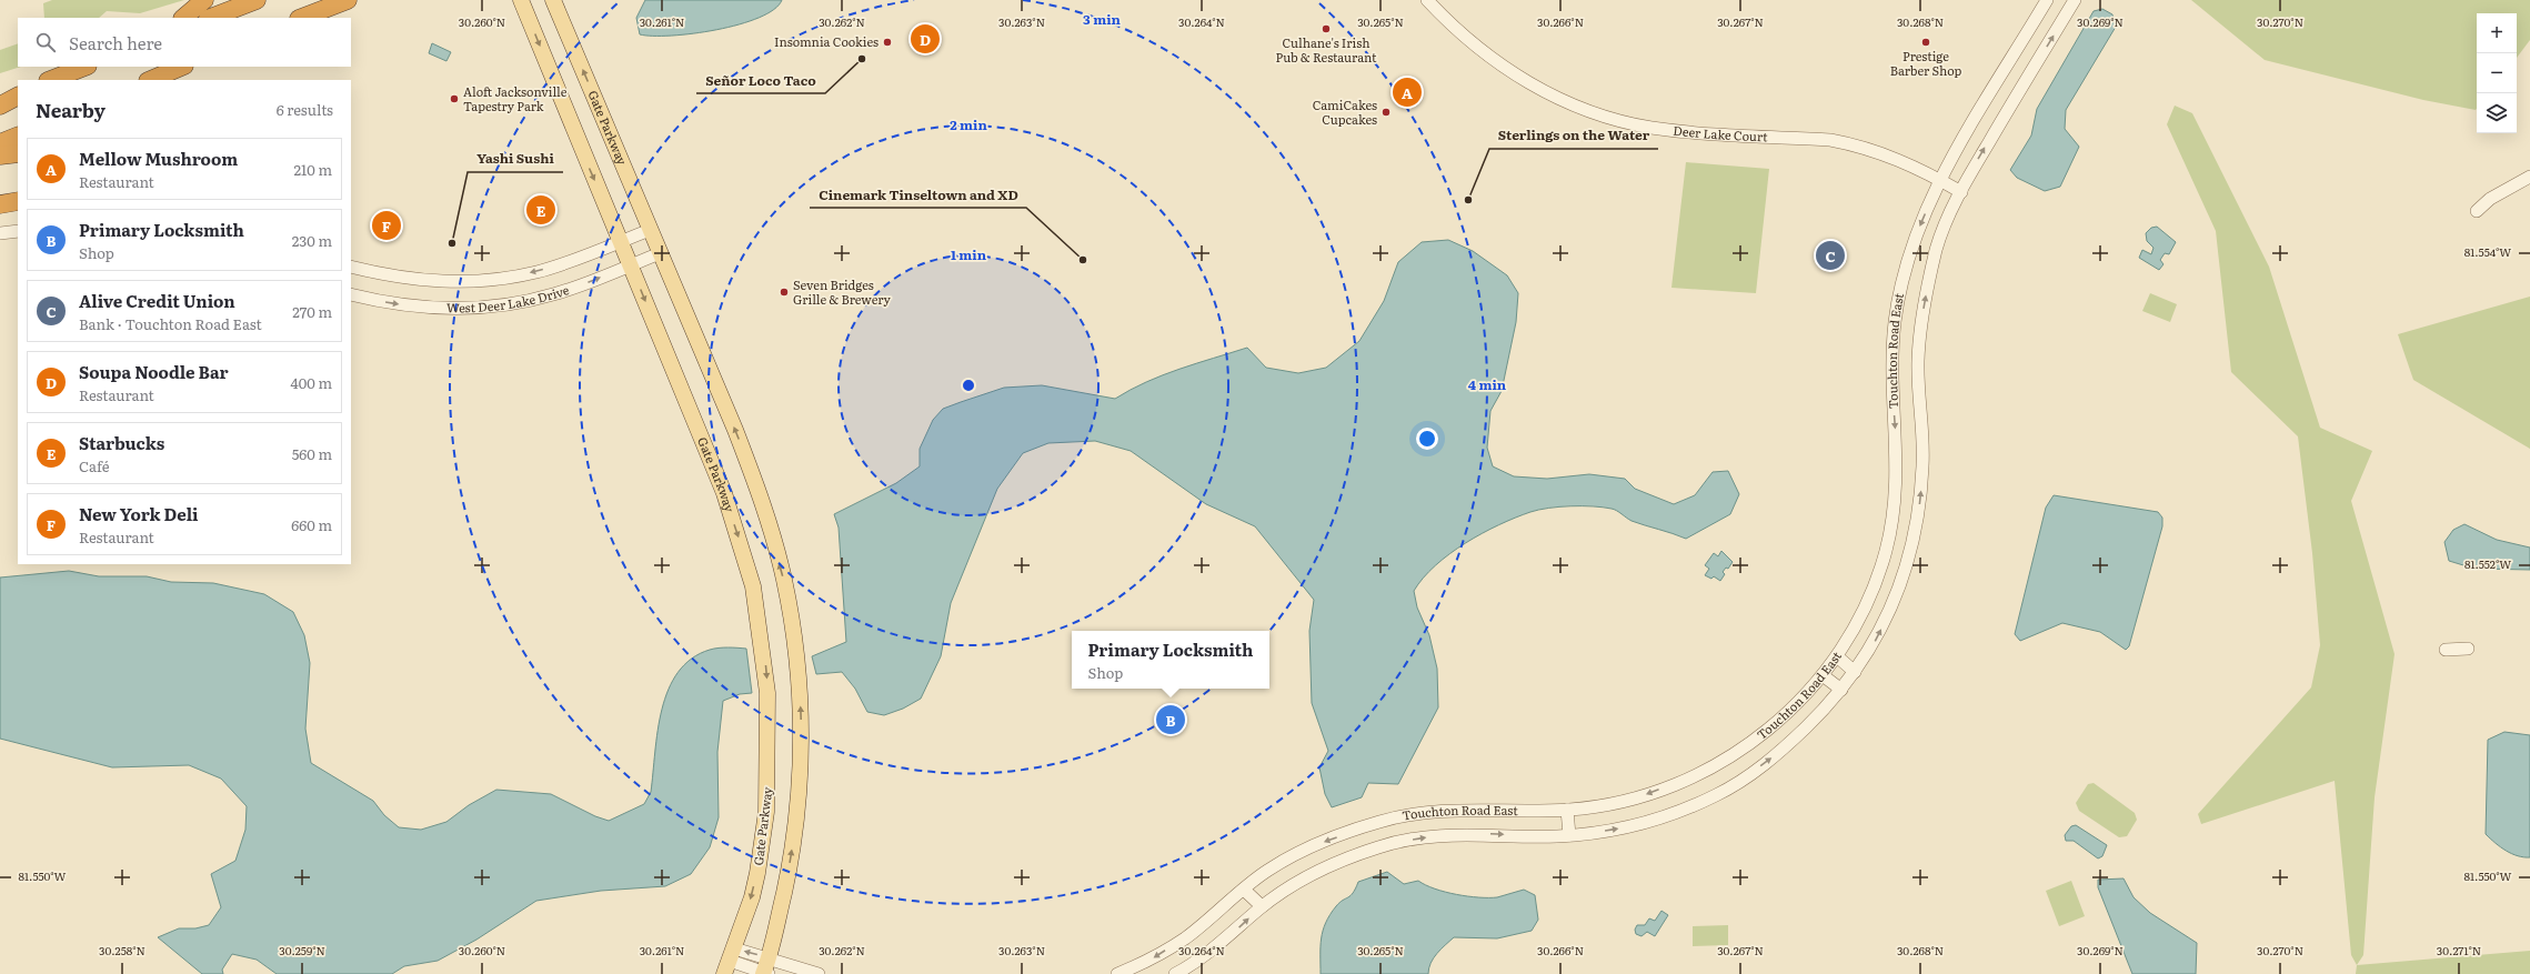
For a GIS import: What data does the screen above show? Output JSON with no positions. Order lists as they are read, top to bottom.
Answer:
{
  "streets": {
    "main road": ["Gate Parkway"],
    "street": ["Deer Lake Court", "West Deer Lake Drive", "Touchton Road East"]
  },
  "crossings": [
    ["Gate Parkway", "West Deer Lake Drive"],
    ["Deer Lake Court", "Touchton Road East"]
  ],
  "places": [
    "Culhane's Irish Pub & Restaurant",
    "Insomnia Cookies",
    "Prestige Barber Shop",
    "Señor Loco Taco",
    "Aloft Jacksonville Tapestry Park",
    "CamiCakes Cupcakes",
    "Sterlings on the Water",
    "Yashi Sushi",
    "Cinemark Tinseltown and XD",
    "Seven Bridges Grille & Brewery"
  ],
  "page": {
    "map_buttons": ["+", "−"],
    "search": "Search here",
    "pins": [
      "D",
      "A",
      "E",
      "F",
      "C",
      "B"
    ],
    "heading": ["Nearby", "6 results"],
    "list": [
      {
        "mark": "A",
        "name": "Mellow Mushroom",
        "note": "Restaurant",
        "value": "210 m"
      },
      {
        "mark": "B",
        "name": "Primary Locksmith",
        "note": "Shop",
        "value": "230 m"
      },
      {
        "mark": "C",
        "name": "Alive Credit Union",
        "note": "Bank · Touchton Road East",
        "value": "270 m"
      },
      {
        "mark": "D",
        "name": "Soupa Noodle Bar",
        "note": "Restaurant",
        "value": "400 m"
      },
      {
        "mark": "E",
        "name": "Starbucks",
        "note": "Café",
        "value": "560 m"
      },
      {
        "mark": "F",
        "name": "New York Deli",
        "note": "Restaurant",
        "value": "660 m"
      }
    ],
    "popup": ["Primary Locksmith", "Shop"]
  },
  "coordinates": [
    "30.260°N",
    "30.261°N",
    "30.262°N",
    "30.263°N",
    "30.264°N",
    "30.265°N",
    "30.266°N",
    "30.267°N",
    "30.268°N",
    "30.269°N",
    "30.270°N",
    "81.554°W",
    "81.552°W",
    "81.550°W",
    "30.258°N",
    "30.259°N",
    "30.271°N"
  ],
  "rings": [
    "3 min",
    "2 min",
    "1 min",
    "4 min"
  ]
}
